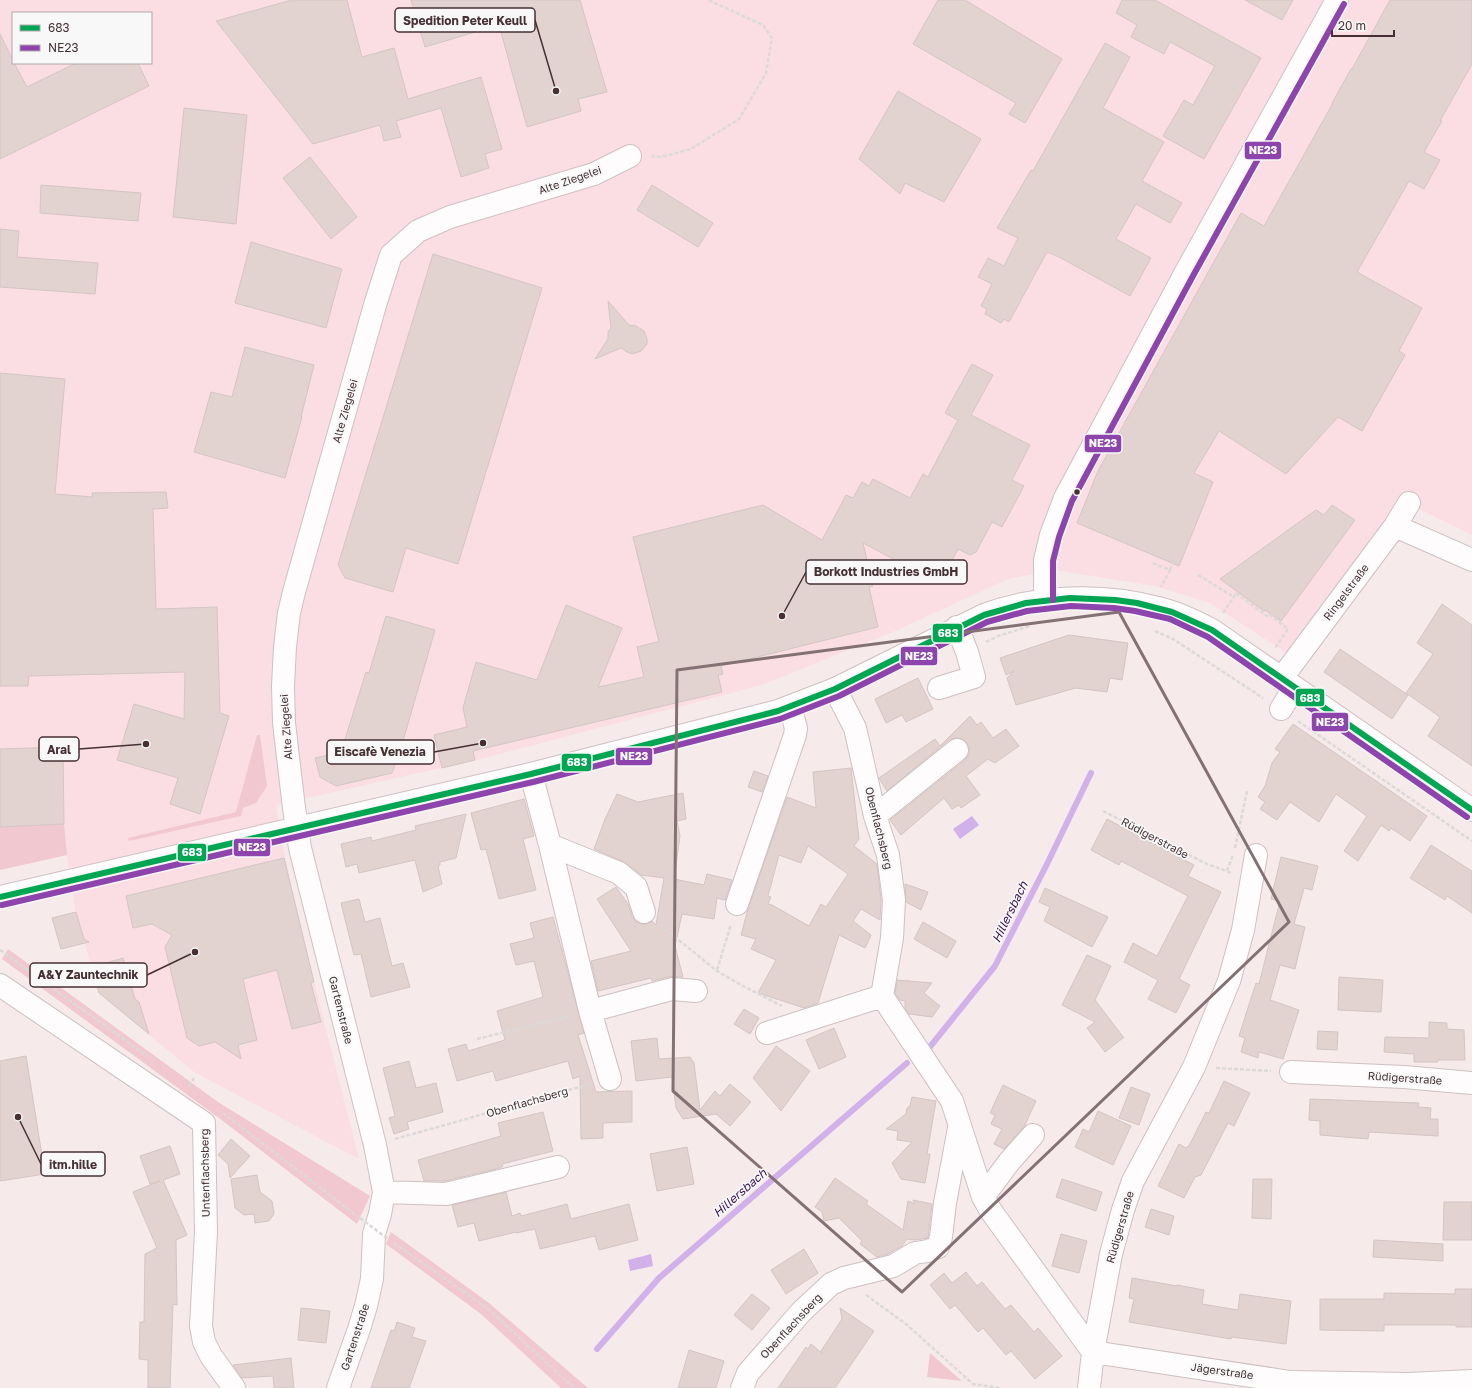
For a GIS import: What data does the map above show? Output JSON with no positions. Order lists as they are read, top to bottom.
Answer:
{
  "streets": {
    "street": [
      "Alte Ziegelei",
      "Ringelstraße",
      "Obenflachsberg",
      "Rüdigerstraße",
      "Gartenstraße",
      "Untenflachsberg",
      "Jägerstraße"
    ]
  },
  "crossings": [
    ["Alte Ziegelei", "Gartenstraße"],
    ["Obenflachsberg", "Rüdigerstraße"],
    ["Obenflachsberg", "Gartenstraße"],
    ["Obenflachsberg", "Jägerstraße"],
    ["Rüdigerstraße", "Jägerstraße"]
  ],
  "water": ["Hillersbach"],
  "places": [
    "Spedition Peter Keull",
    "Borkott Industries GmbH",
    "Eiscafè Venezia",
    "Aral",
    "A&Y Zauntechnik",
    "itm.hille"
  ],
  "lines": ["transit line NE23", "transit line 683"],
  "legend": ["683", "NE23"],
  "scale_bar": "20 m"
}
